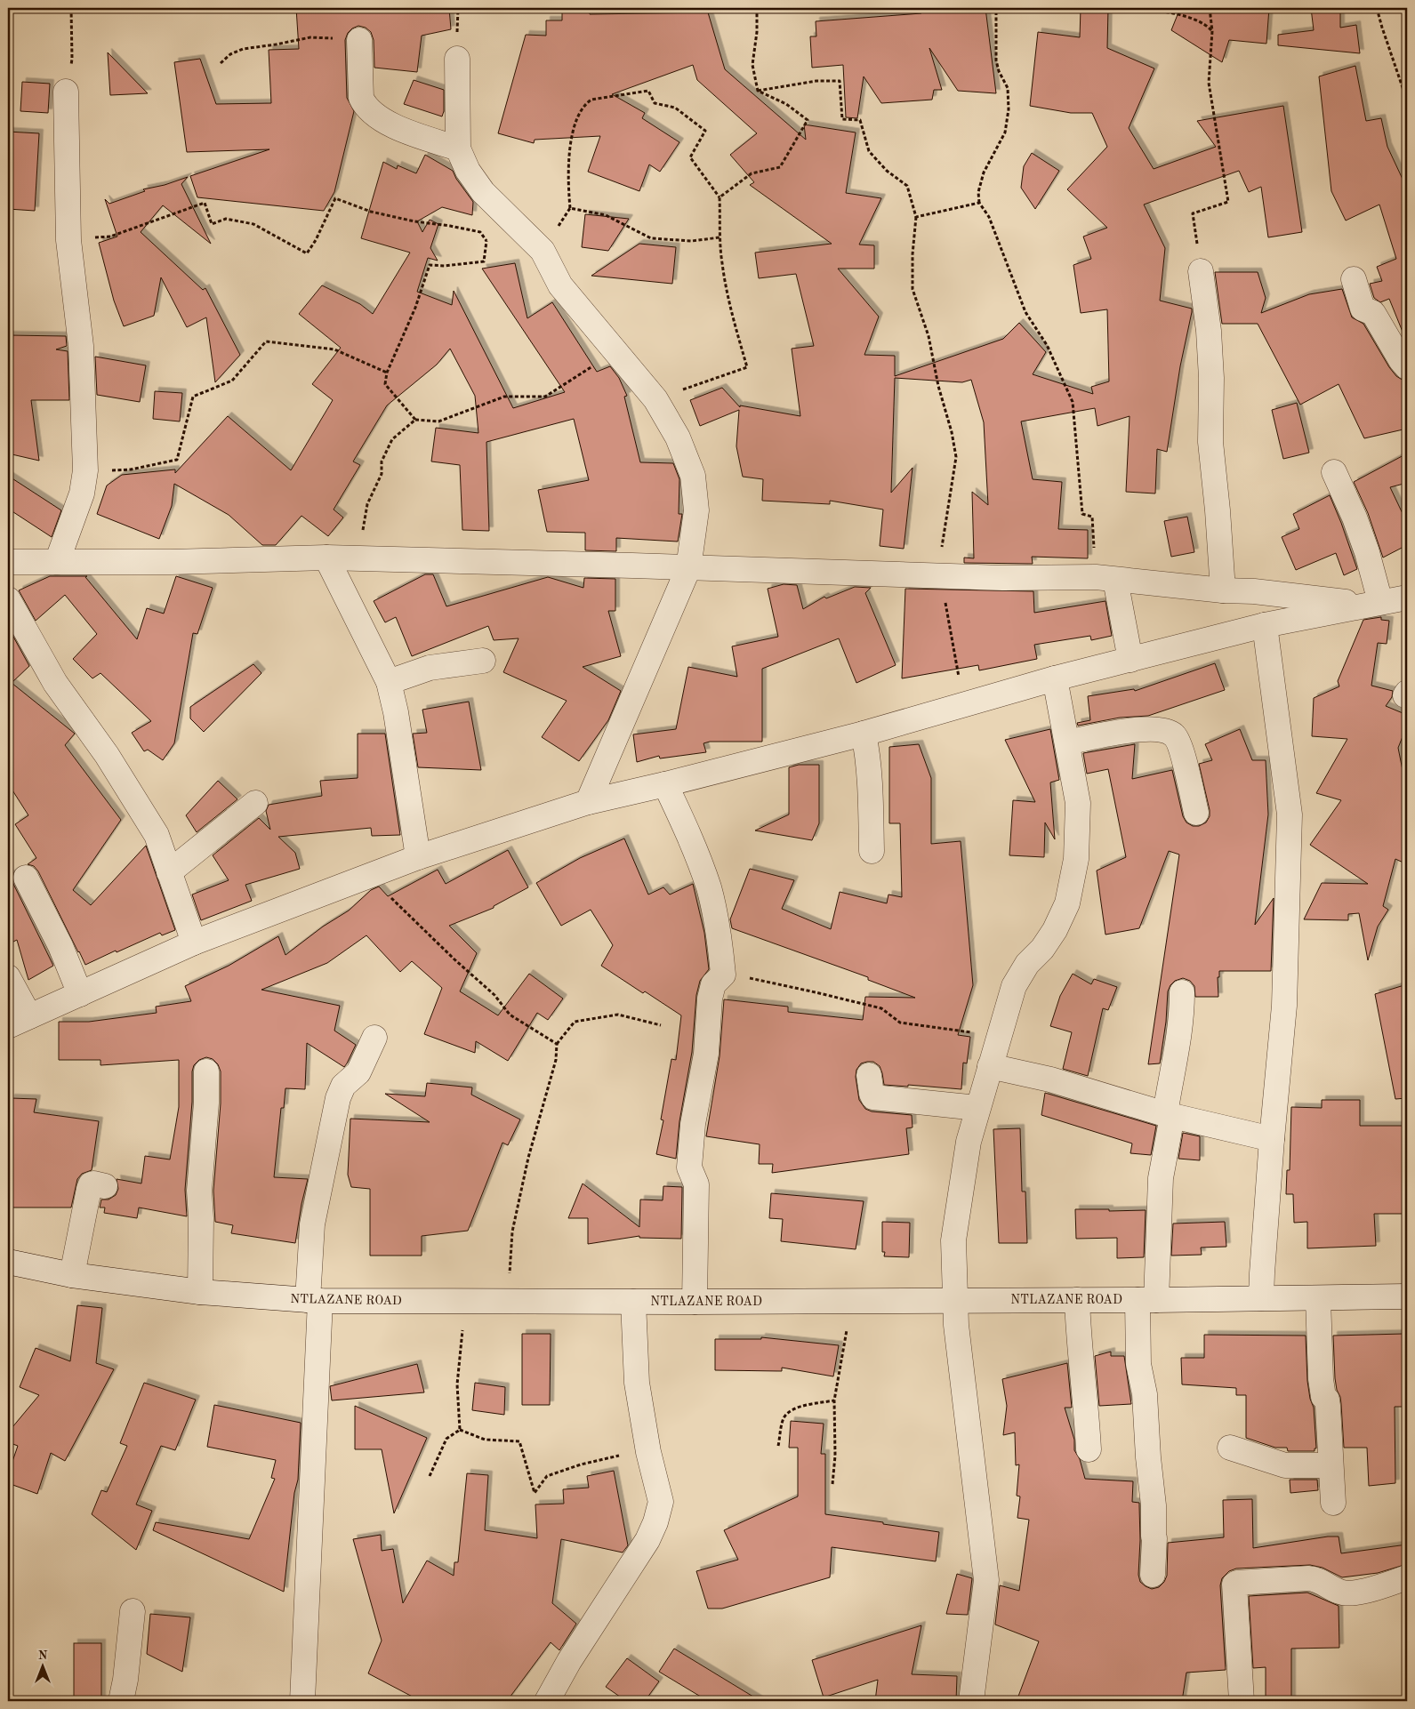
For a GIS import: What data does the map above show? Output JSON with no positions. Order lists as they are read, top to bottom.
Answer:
{
  "streets": {
    "street": ["NTLAZANE ROAD"]
  },
  "north": "top"
}
